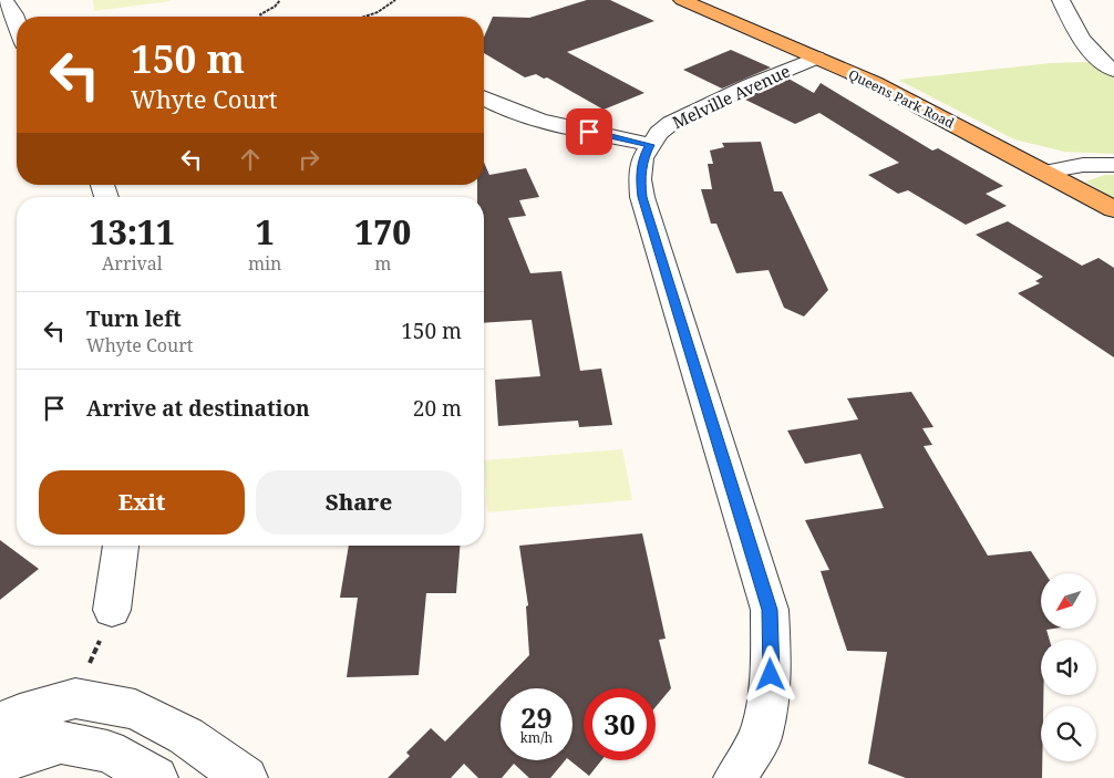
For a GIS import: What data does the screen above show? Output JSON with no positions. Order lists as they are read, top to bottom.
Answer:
{
  "streets": {
    "main road": ["Queens Park Road"],
    "street": ["Melville Avenue"]
  },
  "crossings": [
    ["Melville Avenue", "Queens Park Road"]
  ],
  "north": "bottom left",
  "page": {
    "turn": ["150 m", "Whyte Court"],
    "eta": [
      "13:11",
      "Arrival",
      "1",
      "min",
      "170",
      "m"
    ],
    "list": [
      {
        "name": "Turn left",
        "note": "Whyte Court",
        "value": "150 m"
      },
      {
        "name": "Arrive at destination",
        "value": "20 m"
      }
    ],
    "buttons": ["Exit", "Share"],
    "speed": "29 km/h",
    "limit": "30"
  }
}
